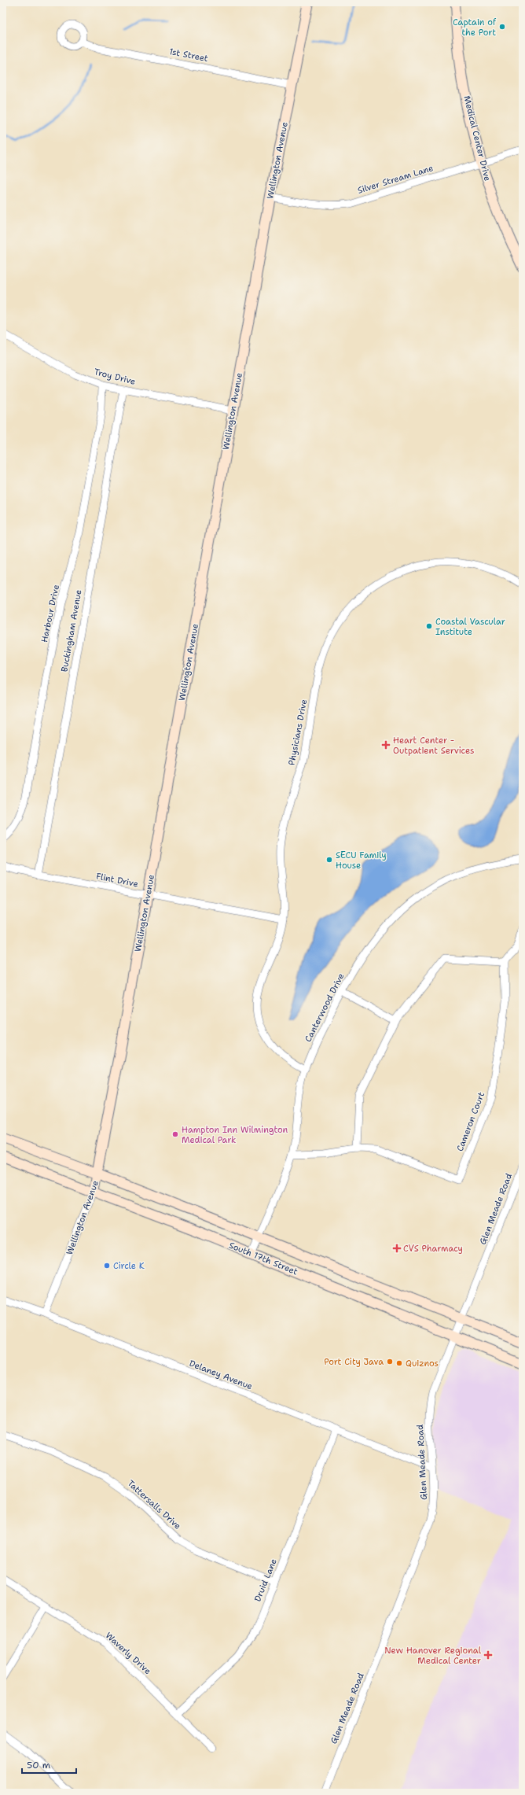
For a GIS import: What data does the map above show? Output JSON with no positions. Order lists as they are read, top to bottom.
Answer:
{
  "streets": {
    "street": [
      "1st Street",
      "Medical Center Drive",
      "Wellington Avenue",
      "Silver Stream Lane",
      "Troy Drive",
      "Harbour Drive",
      "Buckingham Avenue",
      "Physicians Drive",
      "Flint Drive",
      "Canterwood Drive",
      "Cameron Court",
      "Glen Meade Road",
      "South 17th Street",
      "Delaney Avenue",
      "Tattersalls Drive",
      "Druid Lane",
      "Waverly Drive"
    ]
  },
  "crossings": [
    ["1st Street", "Wellington Avenue"],
    ["Medical Center Drive", "Silver Stream Lane"],
    ["Wellington Avenue", "Silver Stream Lane"],
    ["Wellington Avenue", "Troy Drive"],
    ["Wellington Avenue", "Flint Drive"],
    ["Wellington Avenue", "South 17th Street"],
    ["Wellington Avenue", "Delaney Avenue"],
    ["Troy Drive", "Harbour Drive"],
    ["Troy Drive", "Buckingham Avenue"],
    ["Buckingham Avenue", "Flint Drive"],
    ["Physicians Drive", "Flint Drive"],
    ["Physicians Drive", "Canterwood Drive"],
    ["Canterwood Drive", "Cameron Court"],
    ["Canterwood Drive", "South 17th Street"],
    ["Glen Meade Road", "South 17th Street"],
    ["Glen Meade Road", "Delaney Avenue"],
    ["Delaney Avenue", "Druid Lane"],
    ["Tattersalls Drive", "Druid Lane"],
    ["Druid Lane", "Waverly Drive"]
  ],
  "places": {
    "other": [
      "Captain of the Port",
      "Coastal Vascular Institute",
      "SECU Family House",
      "Hampton Inn Wilmington Medical Park",
      "Circle K",
      "Port City Java",
      "Quiznos"
    ],
    "health": ["Heart Center - Outpatient Services", "CVS Pharmacy", "New Hanover Regional Medical Center"]
  },
  "scale_bar": "50 m"
}
